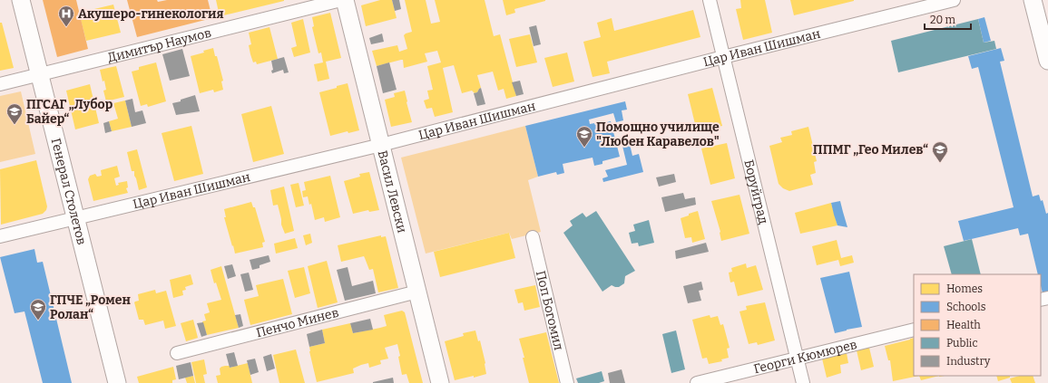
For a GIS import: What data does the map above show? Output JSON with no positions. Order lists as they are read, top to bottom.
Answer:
{
  "streets": {
    "street": [
      "Димитър Наумов",
      "Цар Иван Шишман",
      "Генерал Столетов",
      "Боруйград",
      "Васил Левски",
      "Поп Богомил",
      "Пенчо Минев",
      "Георги Кюмюрев"
    ]
  },
  "crossings": [
    ["Димитър Наумов", "Генерал Столетов"],
    ["Цар Иван Шишман", "Генерал Столетов"],
    ["Цар Иван Шишман", "Боруйград"],
    ["Цар Иван Шишман", "Васил Левски"],
    ["Боруйград", "Георги Кюмюрев"],
    ["Васил Левски", "Пенчо Минев"]
  ],
  "places": {
    "hospital": ["Акушеро-гинекология"],
    "school or university": [
      "ПГСАГ „Лубор Байер“",
      "Помощно училище \"Любен Каравелов\"",
      "ППМГ „Гео Милев“",
      "ГПЧЕ „Ромен Ролан“"
    ]
  },
  "legend": [
    "Homes",
    "Schools",
    "Health",
    "Public",
    "Industry"
  ],
  "scale_bar": "20 m"
}
